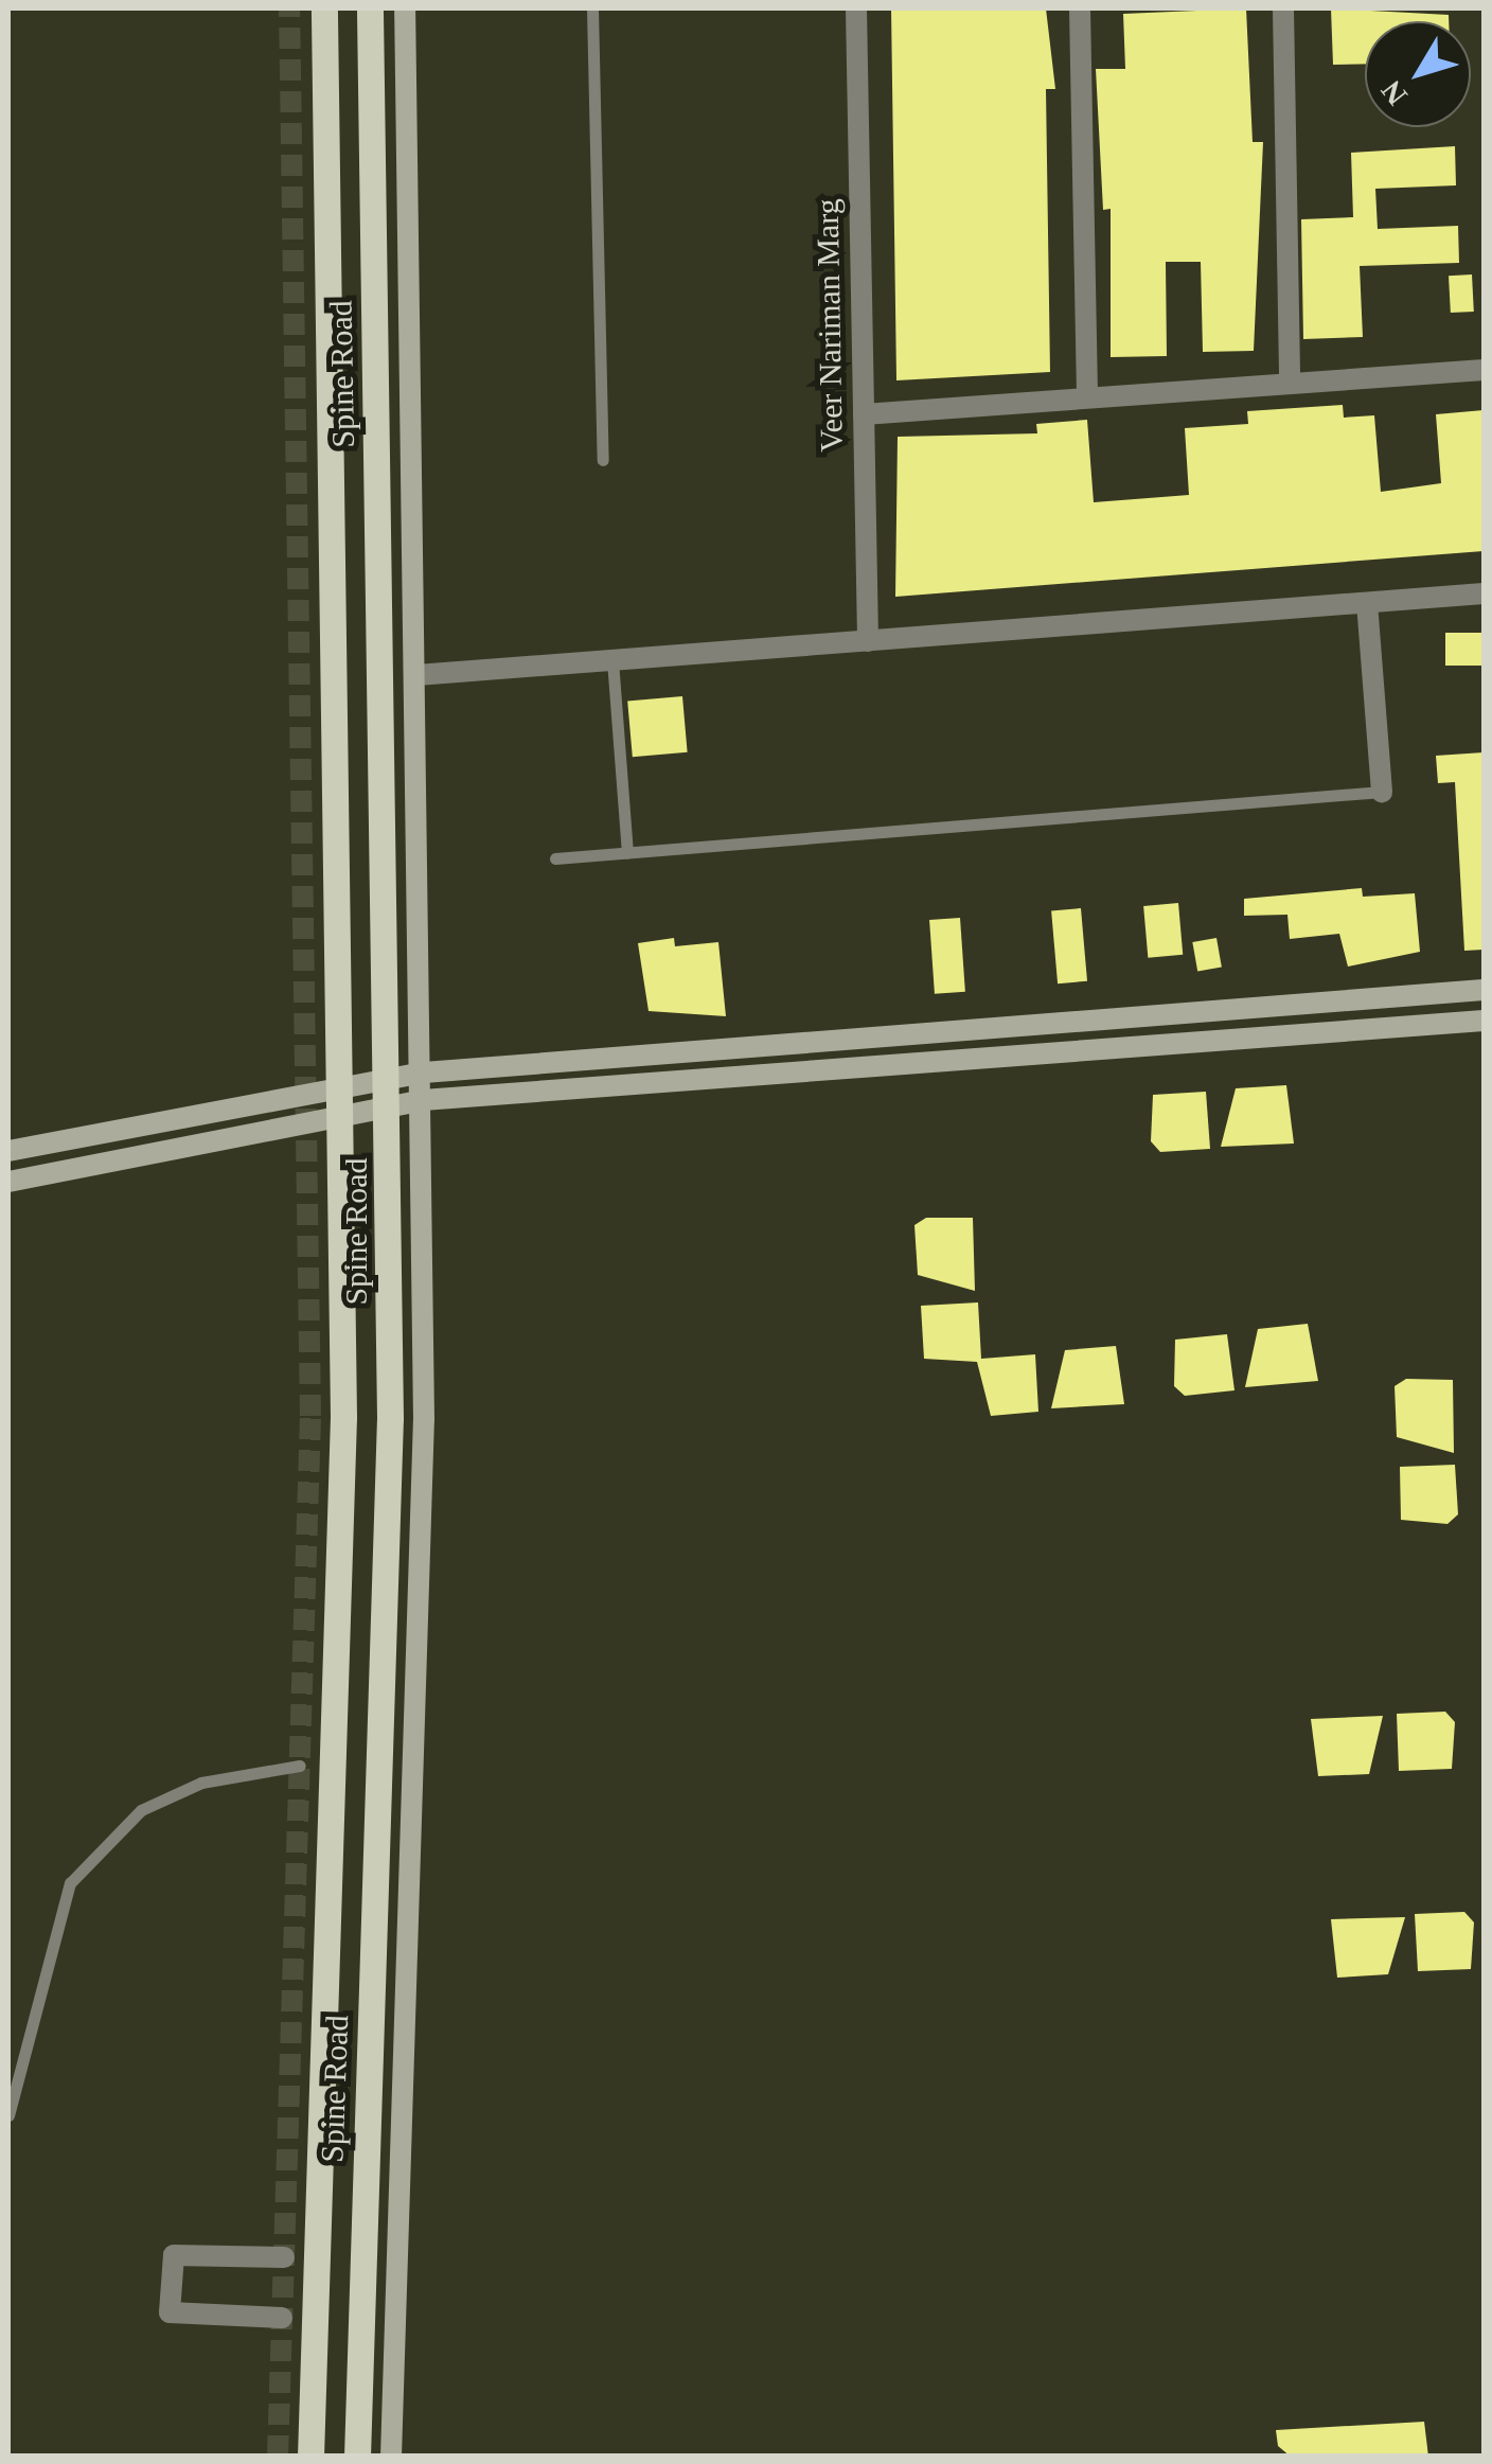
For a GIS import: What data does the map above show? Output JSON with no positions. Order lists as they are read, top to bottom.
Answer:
{
  "streets": {
    "main road": ["Spine Road"],
    "street": ["Veer Nariman Marg"]
  },
  "north": "bottom left"
}
